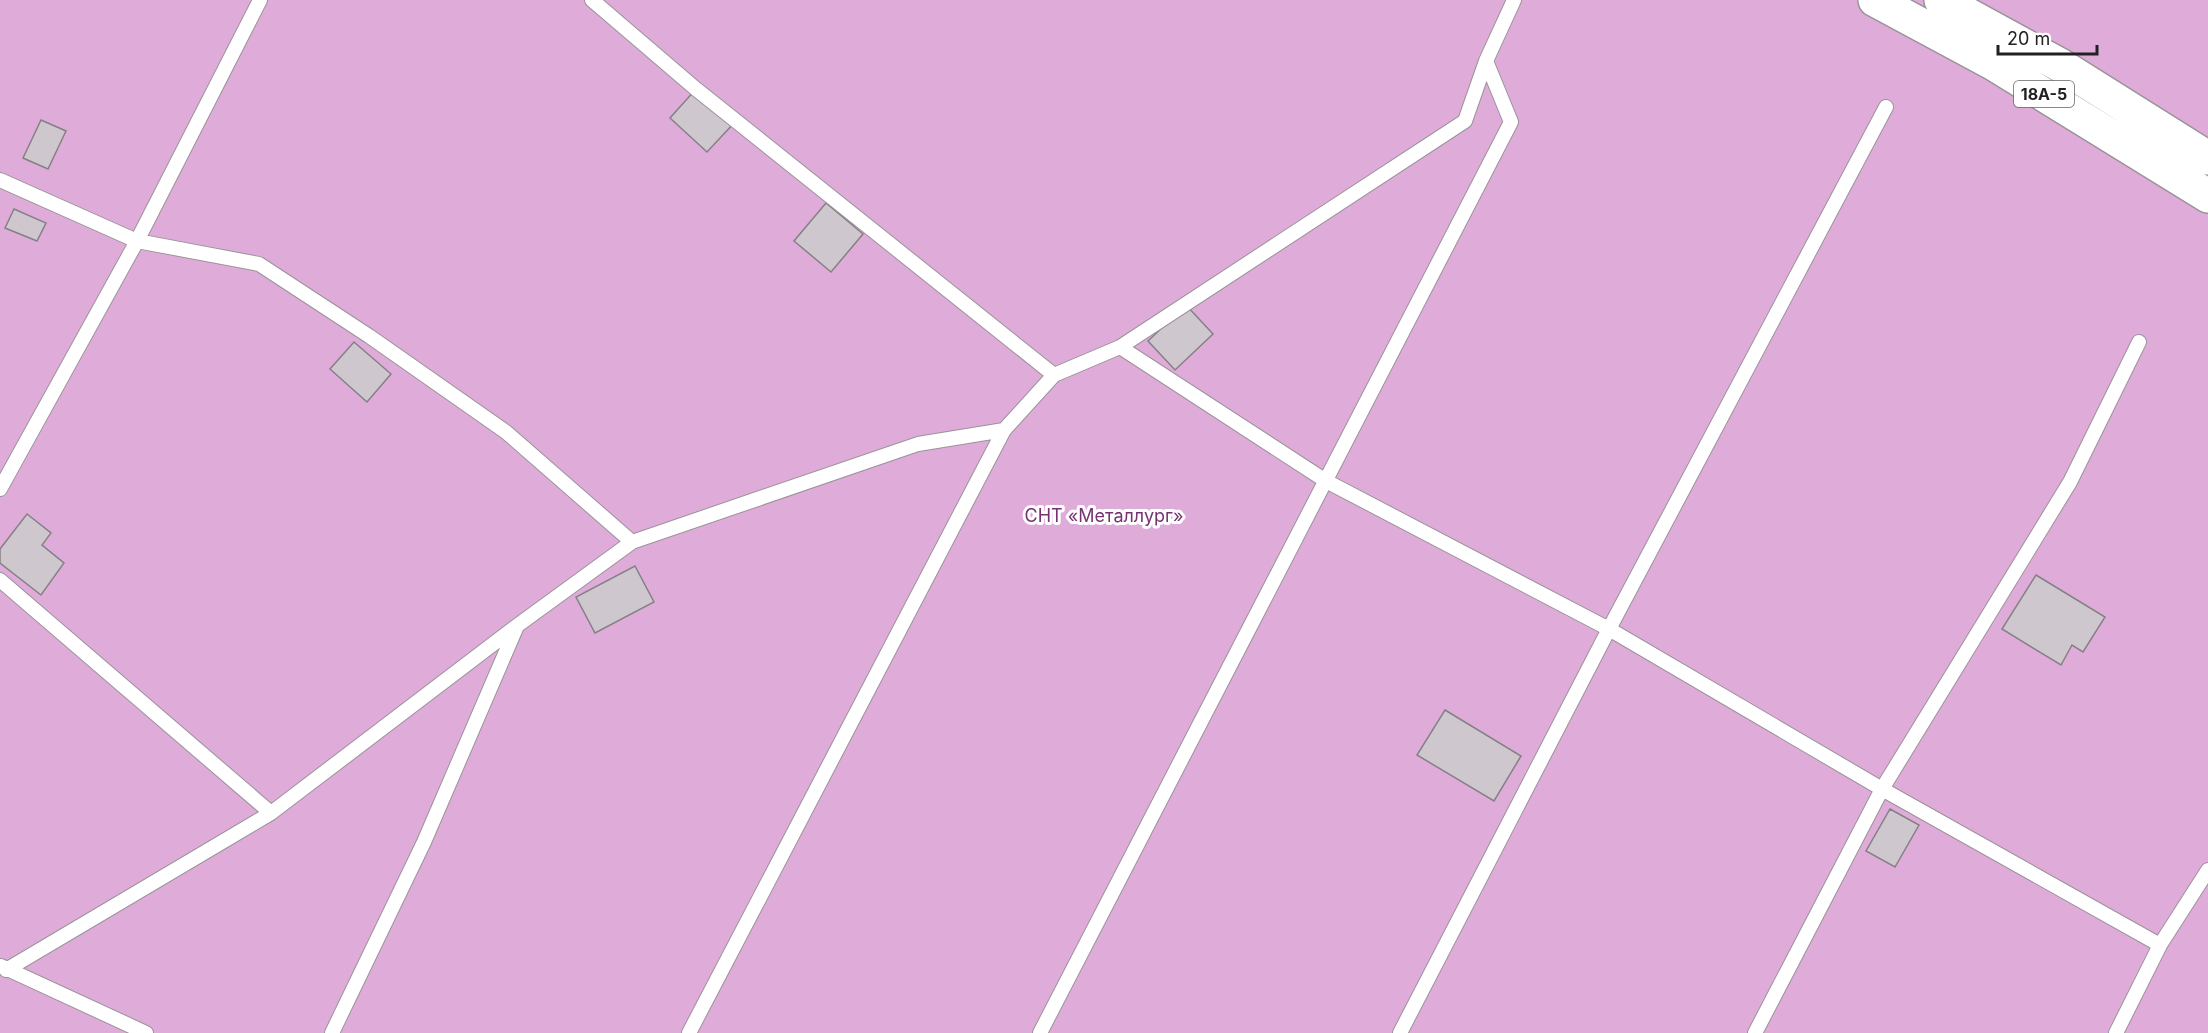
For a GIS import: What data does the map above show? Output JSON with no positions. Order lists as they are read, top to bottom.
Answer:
{
  "streets": {
    "highway": ["18А-5"]
  },
  "parks": ["СНТ «Металлург»"],
  "scale_bar": "20 m"
}
